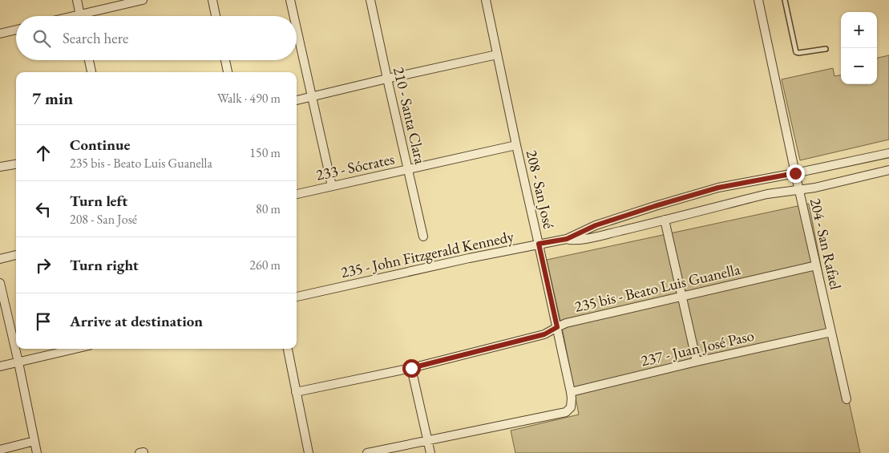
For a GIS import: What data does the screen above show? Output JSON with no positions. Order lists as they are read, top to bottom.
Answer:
{
  "streets": {
    "street": [
      "210 - Santa Clara",
      "233 - Sócrates",
      "208 - San José",
      "204 - San Rafael",
      "235 - John Fitzgerald Kennedy",
      "235 bis - Beato Luis Guanella",
      "237 - Juan José Paso"
    ]
  },
  "crossings": [
    ["210 - Santa Clara", "233 - Sócrates"],
    ["233 - Sócrates", "208 - San José"],
    ["208 - San José", "235 - John Fitzgerald Kennedy"],
    ["208 - San José", "235 bis - Beato Luis Guanella"],
    ["208 - San José", "237 - Juan José Paso"],
    ["204 - San Rafael", "235 - John Fitzgerald Kennedy"],
    ["204 - San Rafael", "235 bis - Beato Luis Guanella"],
    ["204 - San Rafael", "237 - Juan José Paso"]
  ],
  "page": {
    "map_buttons": ["+", "−"],
    "search": "Search here",
    "heading": ["7 min", "Walk · 490 m"],
    "list": [
      ["Continue", "235 bis - Beato Luis Guanella", "150 m"],
      ["Turn left", "208 - San José", "80 m"],
      ["Turn right", "260 m"],
      "Arrive at destination"
    ]
  }
}
